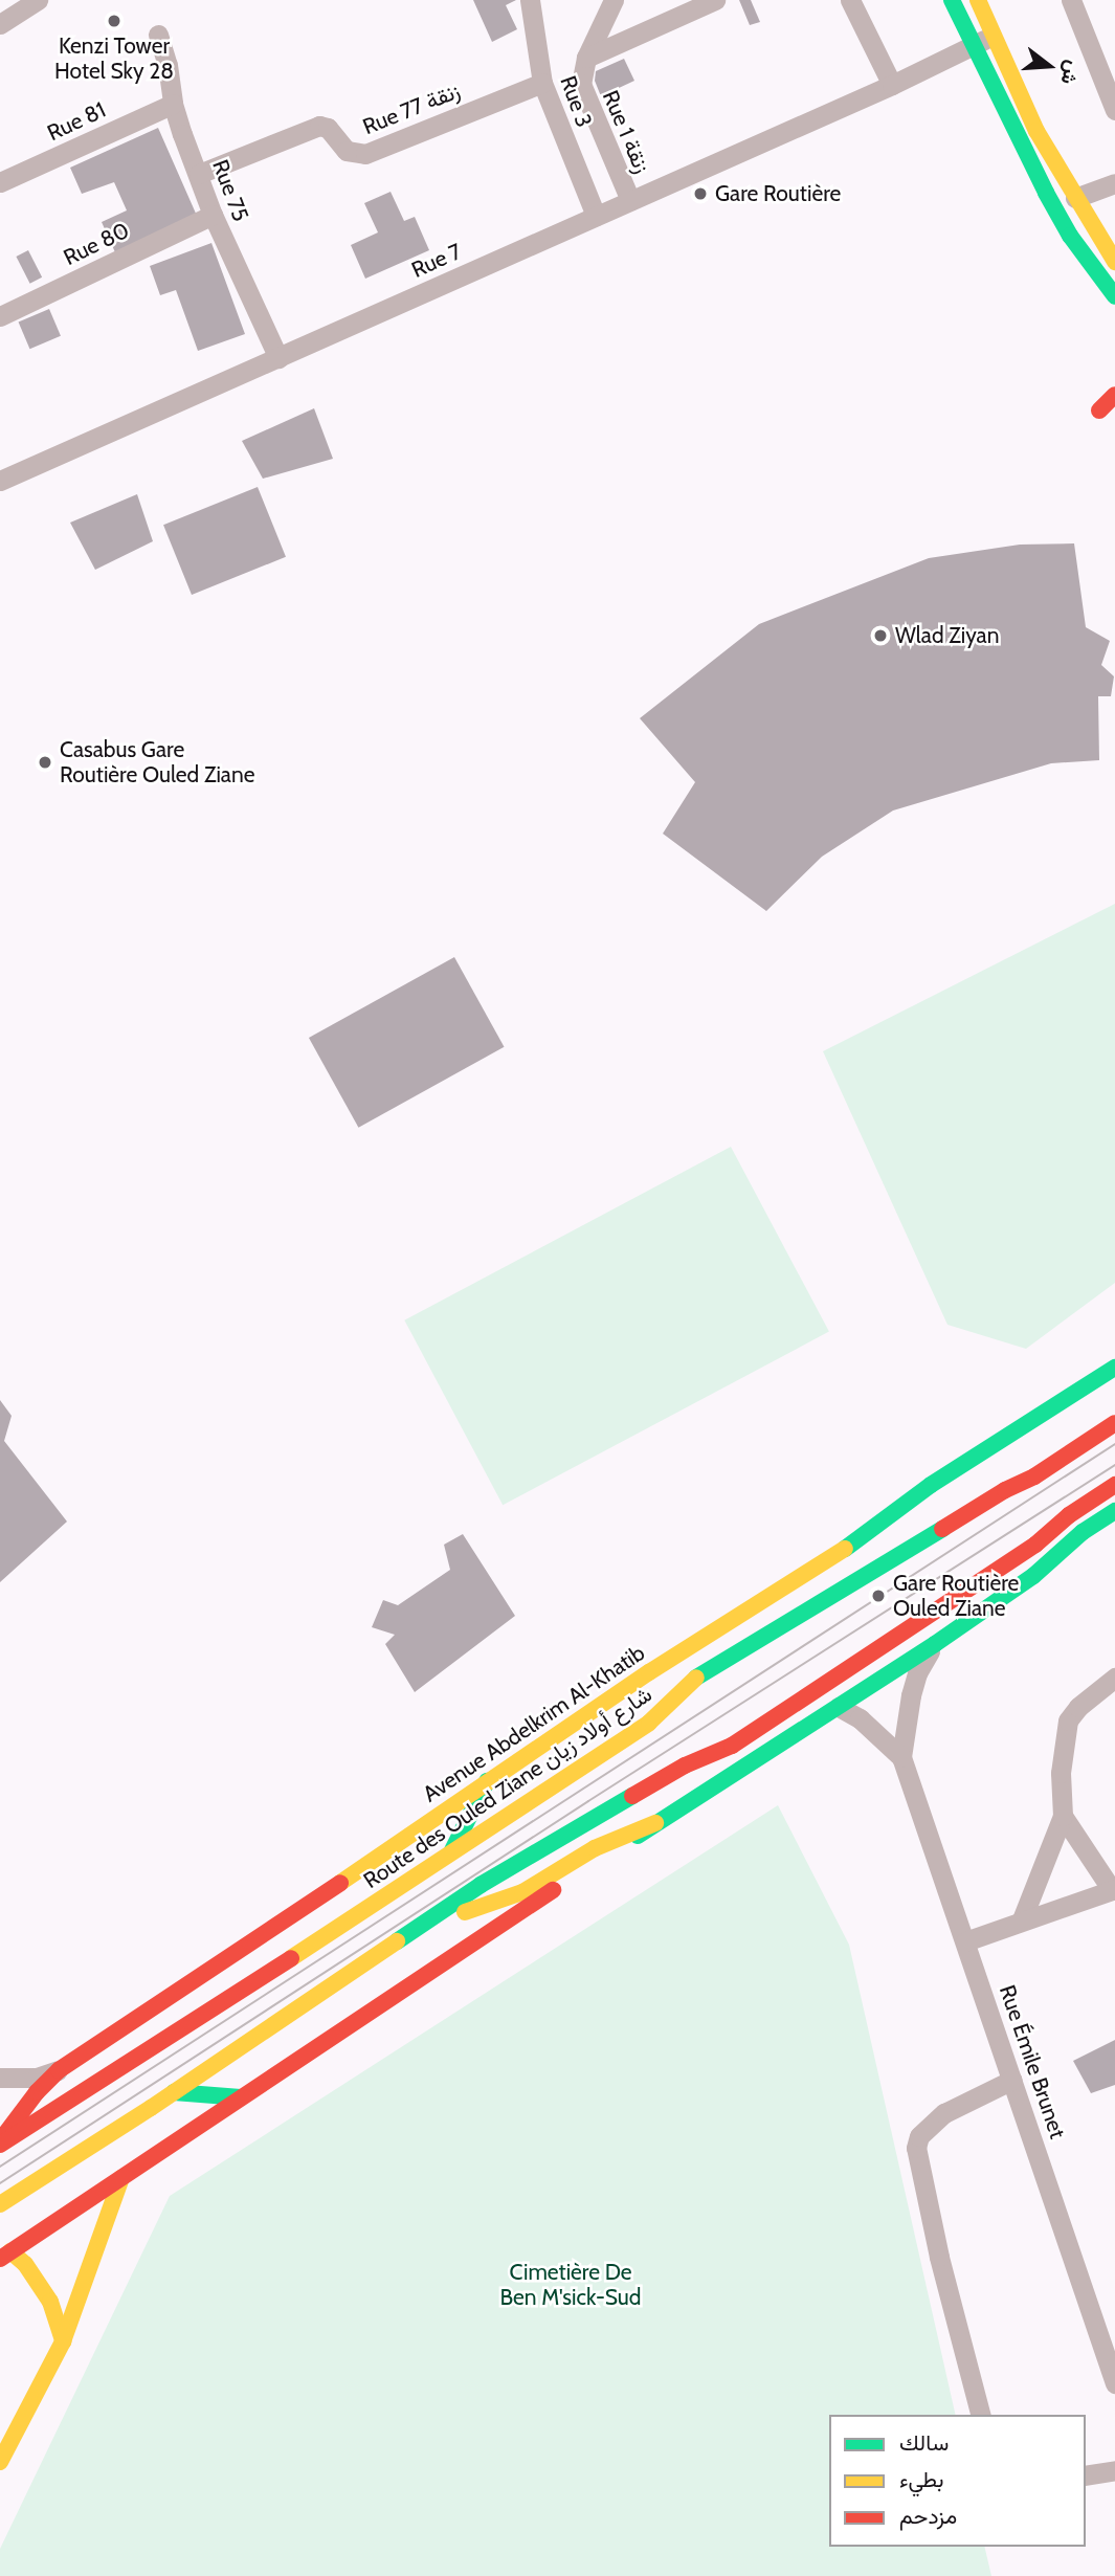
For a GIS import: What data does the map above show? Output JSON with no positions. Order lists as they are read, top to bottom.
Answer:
{
  "streets": {
    "main road": ["Avenue Abdelkrim Al-Khatib", "Route des Ouled Ziane شارع أولاد زيان"],
    "street": [
      "Rue 3",
      "Rue 77 زنقة",
      "Rue 81",
      "Rue 1 زنقة",
      "Rue 75",
      "Rue 80",
      "Rue 7",
      "Rue Émile Brunet"
    ]
  },
  "crossings": [
    ["Rue 3", "Rue 77 زنقة"],
    ["Rue 3", "Rue 7"],
    ["Rue 77 زنقة", "Rue 75"],
    ["Rue 81", "Rue 75"],
    ["Rue 1 زنقة", "Rue 7"],
    ["Rue 75", "Rue 80"],
    ["Rue 75", "Rue 7"],
    ["Avenue Abdelkrim Al-Khatib", "Route des Ouled Ziane شارع أولاد زيان"]
  ],
  "parks": ["Cimetière De Ben M'sick-Sud"],
  "places": [
    "Kenzi Tower Hotel Sky 28",
    "Gare Routière",
    "Wlad Ziyan",
    "Casabus Gare Routière Ouled Ziane",
    "Gare Routière Ouled Ziane"
  ],
  "legend": ["سالك", "بطيء", "مزدحم"],
  "north": "right"
}
